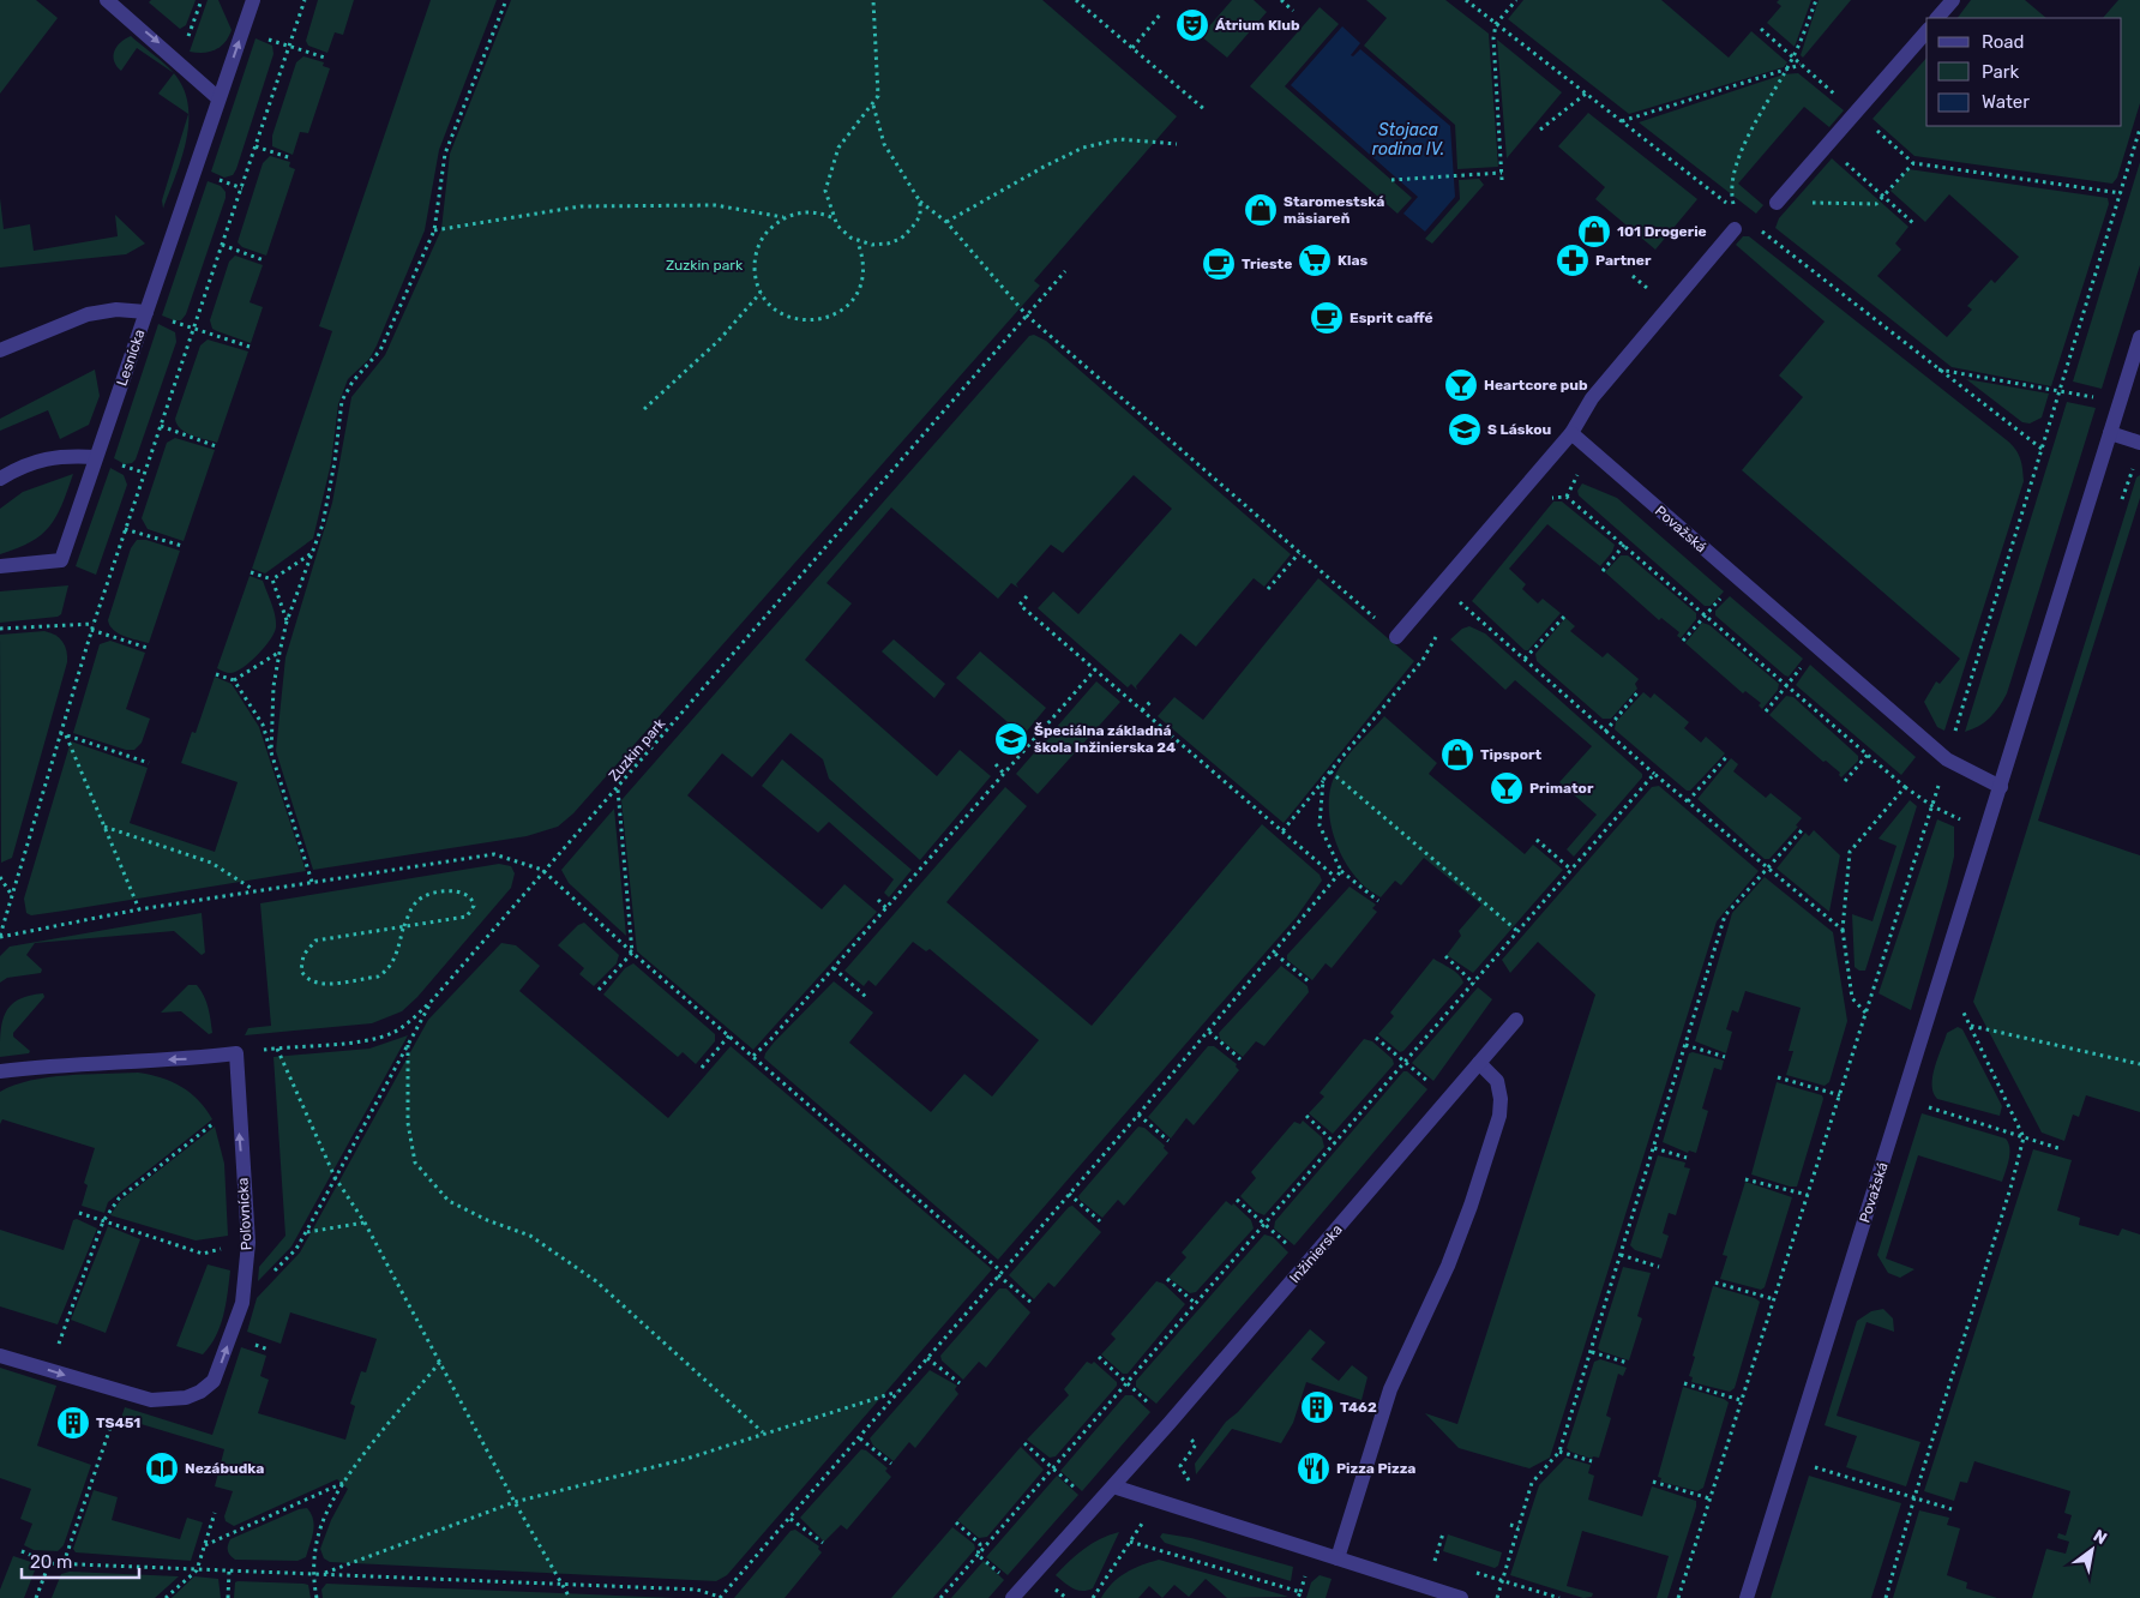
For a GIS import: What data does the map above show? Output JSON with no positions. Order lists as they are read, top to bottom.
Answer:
{
  "streets": {
    "street": [
      "Lesnícka",
      "Považská",
      "Poľovnícka",
      "Inžinierska"
    ],
    "path": ["Zuzkin park"]
  },
  "crossings": [
    ["Zuzkin park", "Poľovnícka"]
  ],
  "water": ["Stojaca rodina IV."],
  "parks": ["Zuzkin park"],
  "places": {
    "theatre": ["Átrium Klub"],
    "shop": ["Staromestská mäsiareň", "101 Drogerie", "Tipsport"],
    "supermarket": ["Klas"],
    "pharmacy": ["Partner"],
    "cafe": ["Trieste", "Esprit caffé"],
    "bar": ["Heartcore pub", "Primator"],
    "school or university": ["S Láskou", "Špeciálna základná škola Inžinierska 24"],
    "building": ["T462", "TS451"],
    "library": ["Nezábudka"],
    "restaurant": ["Pizza Pizza"]
  },
  "legend": ["Road", "Park", "Water"],
  "scale_bar": "20 m",
  "north": "top right"
}
